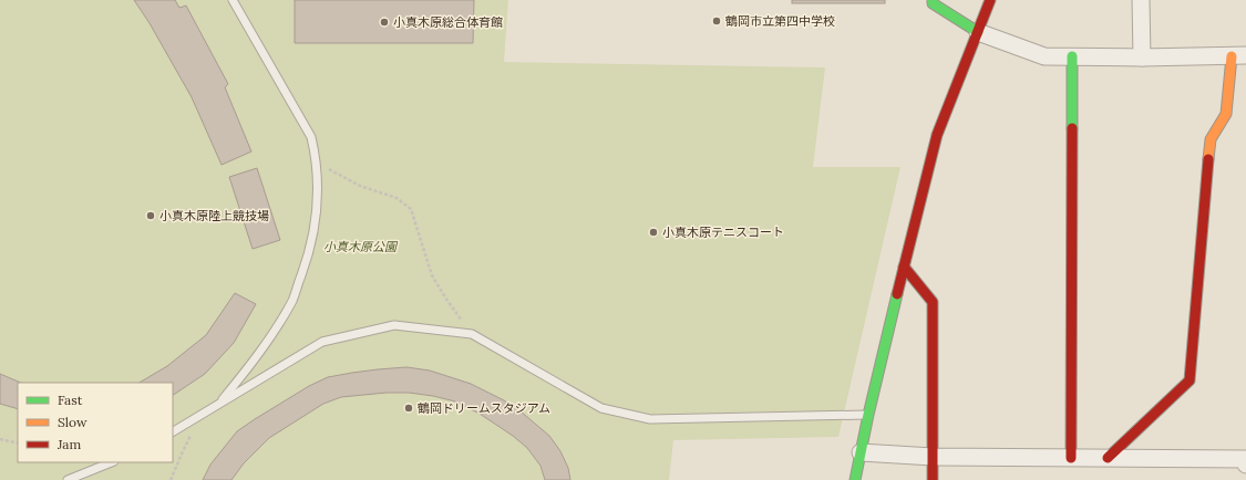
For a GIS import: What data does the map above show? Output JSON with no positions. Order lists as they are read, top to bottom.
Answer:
{
  "parks": ["小真木原公園"],
  "places": [
    "鶴岡市立第四中学校",
    "小真木原総合体育館",
    "小真木原陸上競技場",
    "小真木原テニスコート",
    "鶴岡ドリームスタジアム"
  ],
  "legend": ["Fast", "Slow", "Jam"]
}
